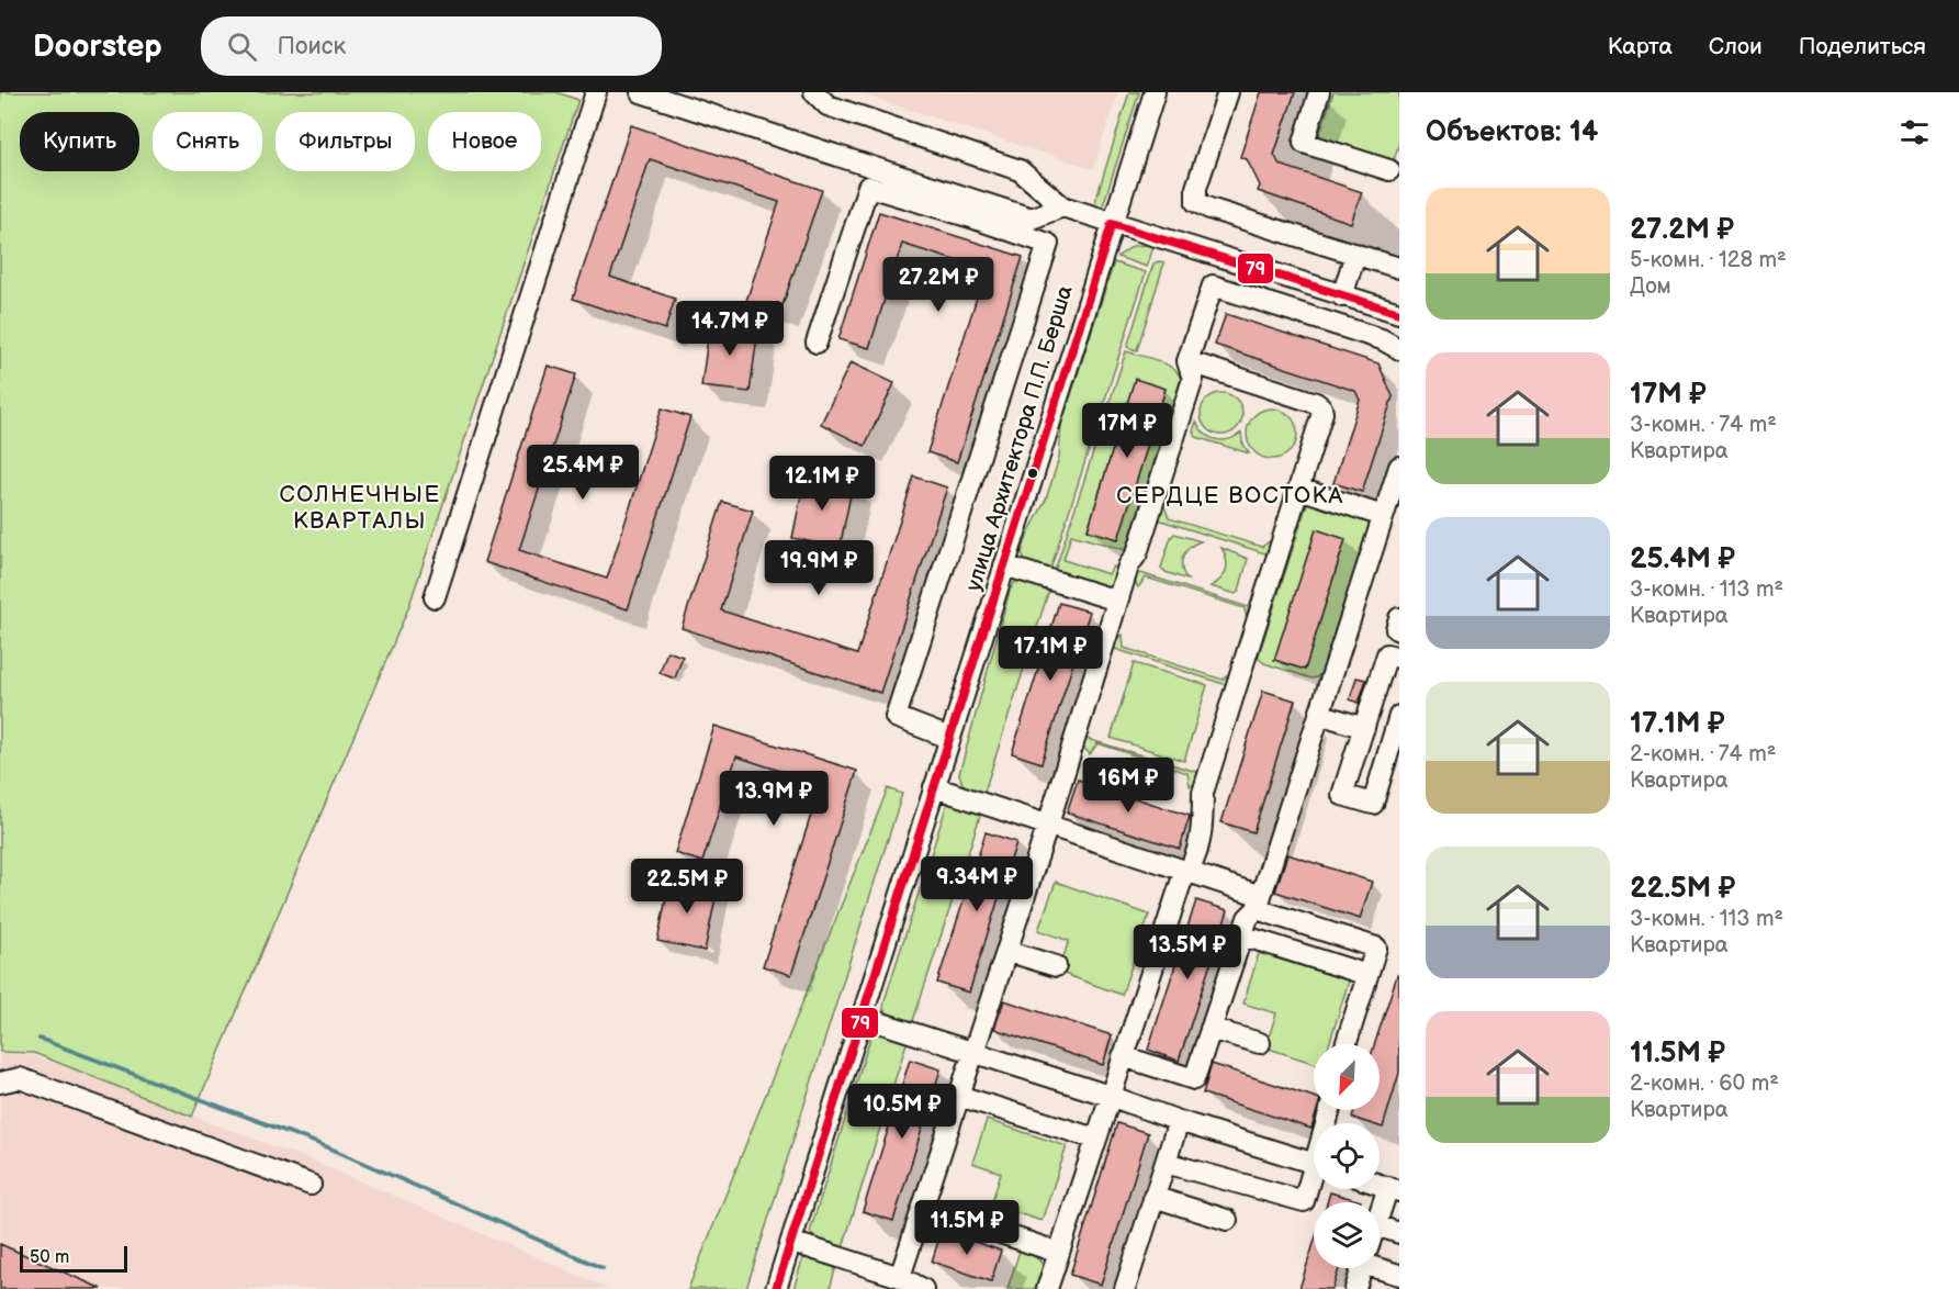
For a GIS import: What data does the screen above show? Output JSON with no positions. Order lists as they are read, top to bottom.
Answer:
{
  "streets": {
    "street": ["улица Архитектора П.П. Берша"]
  },
  "districts": ["СОЛНЕЧНЫЕ КВАРТАЛЫ", "СЕРДЦЕ ВОСТОКА"],
  "lines": ["transit line 79"],
  "scale_bar": "50 m",
  "north": "bottom left",
  "page": {
    "header": "Doorstep",
    "search": "Поиск",
    "nav": ["Карта", "Слои", "Поделиться"],
    "heading": "Объектов: 14",
    "chip": [
      "Купить",
      "Снять",
      "Фильтры",
      "Новое"
    ],
    "list": [
      {
        "name": "27.2M ₽",
        "note": "5-комн. · 128 m² · Дом"
      },
      {
        "name": "17M ₽",
        "note": "3-комн. · 74 m² · Квартира"
      },
      {
        "name": "25.4M ₽",
        "note": "3-комн. · 113 m² · Квартира"
      },
      {
        "name": "17.1M ₽",
        "note": "2-комн. · 74 m² · Квартира"
      },
      {
        "name": "22.5M ₽",
        "note": "3-комн. · 113 m² · Квартира"
      },
      {
        "name": "11.5M ₽",
        "note": "2-комн. · 60 m² · Квартира"
      }
    ],
    "price": [
      "27.2M ₽",
      "14.7M ₽",
      "17M ₽",
      "25.4M ₽",
      "12.1M ₽",
      "19.9M ₽",
      "17.1M ₽",
      "16M ₽",
      "13.9M ₽",
      "9.34M ₽",
      "22.5M ₽",
      "13.5M ₽",
      "10.5M ₽",
      "11.5M ₽"
    ],
    "scale": "50 m"
  }
}
